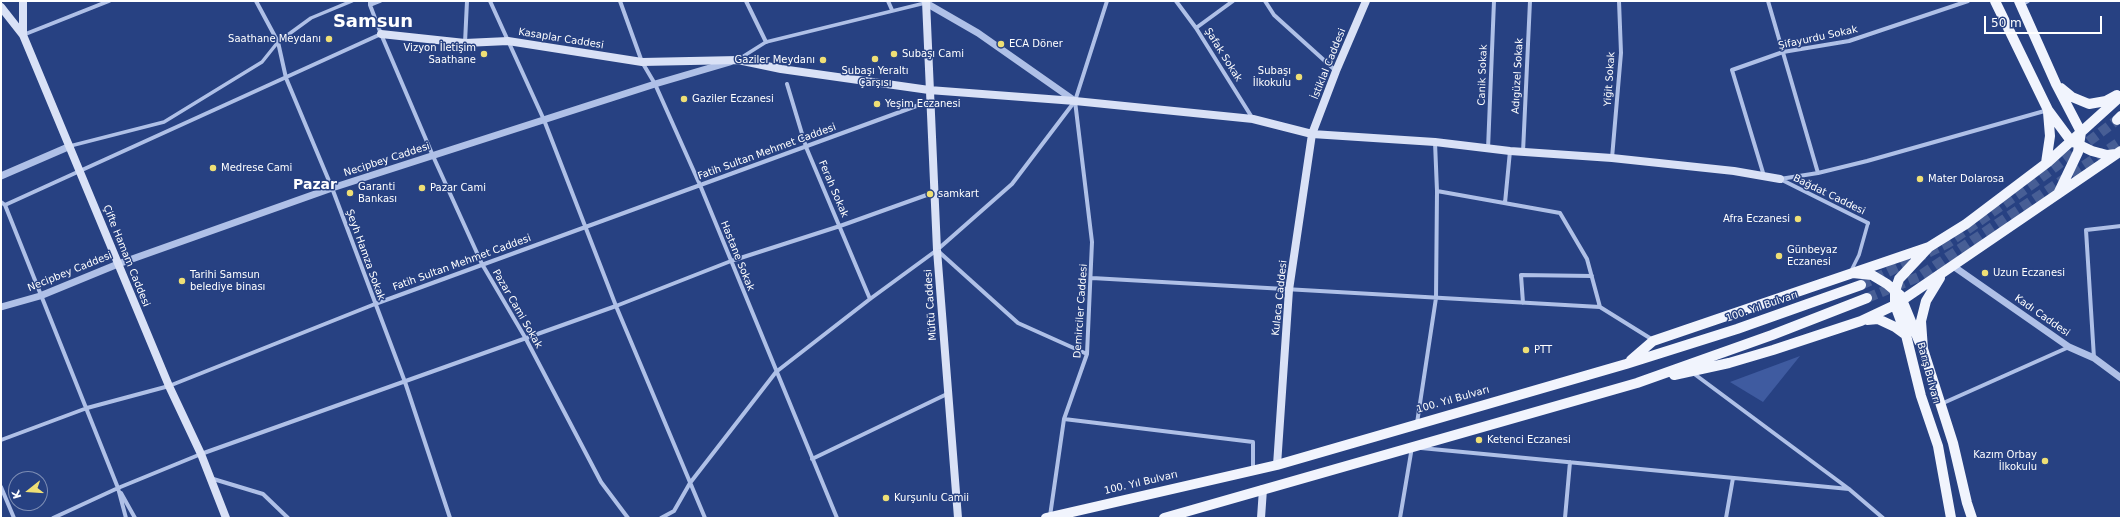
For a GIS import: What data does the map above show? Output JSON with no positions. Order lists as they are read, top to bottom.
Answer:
{
  "streets": {
    "main road": [
      "Kasaplar Caddesi",
      "İstiklal Caddesi",
      "Çifte Hamam Caddesi",
      "Kulaca Caddesi",
      "Müftü Caddesi",
      "100. Yıl Bulvarı",
      "Barış Bulvarı"
    ],
    "street": [
      "Şifayurdu Sokak",
      "Şafak Sokak",
      "Canik Sokak",
      "Adıgüzel Sokak",
      "Yiğit Sokak",
      "Fatih Sultan Mehmet Caddesi",
      "Necipbey Caddesi",
      "Ferah Sokak",
      "Bağdat Caddesi",
      "Şeyh Hamza Sokak",
      "Hastane Sokak",
      "Pazar Cami Sokak",
      "Demirciler Caddesi",
      "Kadı Caddesi"
    ]
  },
  "crossings": [
    ["Şifayurdu Sokak", "Kasaplar Caddesi"],
    ["Kasaplar Caddesi", "Şafak Sokak"],
    ["Kasaplar Caddesi", "İstiklal Caddesi"],
    ["Kasaplar Caddesi", "Canik Sokak"],
    ["Kasaplar Caddesi", "Adıgüzel Sokak"],
    ["Kasaplar Caddesi", "Yiğit Sokak"],
    ["Kasaplar Caddesi", "Necipbey Caddesi"],
    ["Kasaplar Caddesi", "Bağdat Caddesi"],
    ["Kasaplar Caddesi", "Hastane Sokak"],
    ["Kasaplar Caddesi", "Kulaca Caddesi"],
    ["Kasaplar Caddesi", "Müftü Caddesi"],
    ["Kasaplar Caddesi", "Pazar Cami Sokak"],
    ["Kasaplar Caddesi", "Demirciler Caddesi"],
    ["İstiklal Caddesi", "Kulaca Caddesi"],
    ["Fatih Sultan Mehmet Caddesi", "Ferah Sokak"],
    ["Fatih Sultan Mehmet Caddesi", "Şeyh Hamza Sokak"],
    ["Fatih Sultan Mehmet Caddesi", "Çifte Hamam Caddesi"],
    ["Fatih Sultan Mehmet Caddesi", "Hastane Sokak"],
    ["Fatih Sultan Mehmet Caddesi", "Müftü Caddesi"],
    ["Fatih Sultan Mehmet Caddesi", "Pazar Cami Sokak"],
    ["Necipbey Caddesi", "Şeyh Hamza Sokak"],
    ["Necipbey Caddesi", "Çifte Hamam Caddesi"],
    ["Necipbey Caddesi", "Hastane Sokak"],
    ["Necipbey Caddesi", "Pazar Cami Sokak"],
    ["Kulaca Caddesi", "100. Yıl Bulvarı"],
    ["100. Yıl Bulvarı", "Demirciler Caddesi"]
  ],
  "districts": ["Samsun", "Pazar"],
  "places": [
    "Saathane Meydanı",
    "ECA Döner",
    "Vizyon İletişim Saathane",
    "Subaşı Cami",
    "Subaşı Yeraltı Çarşısı",
    "Gaziler Meydanı",
    "Subaşı İlkokulu",
    "Gaziler Eczanesi",
    "Yeşim Eczanesi",
    "Medrese Cami",
    "Mater Dolarosa",
    "Pazar Cami",
    "Garanti Bankası",
    "samkart",
    "Afra Eczanesi",
    "Günbeyaz Eczanesi",
    "Uzun Eczanesi",
    "Tarihi Samsun belediye binası",
    "PTT",
    "Ketenci Eczanesi",
    "Kazım Orbay İlkokulu",
    "Kurşunlu Camii"
  ],
  "scale_bar": "50 m",
  "north": "left"
}
